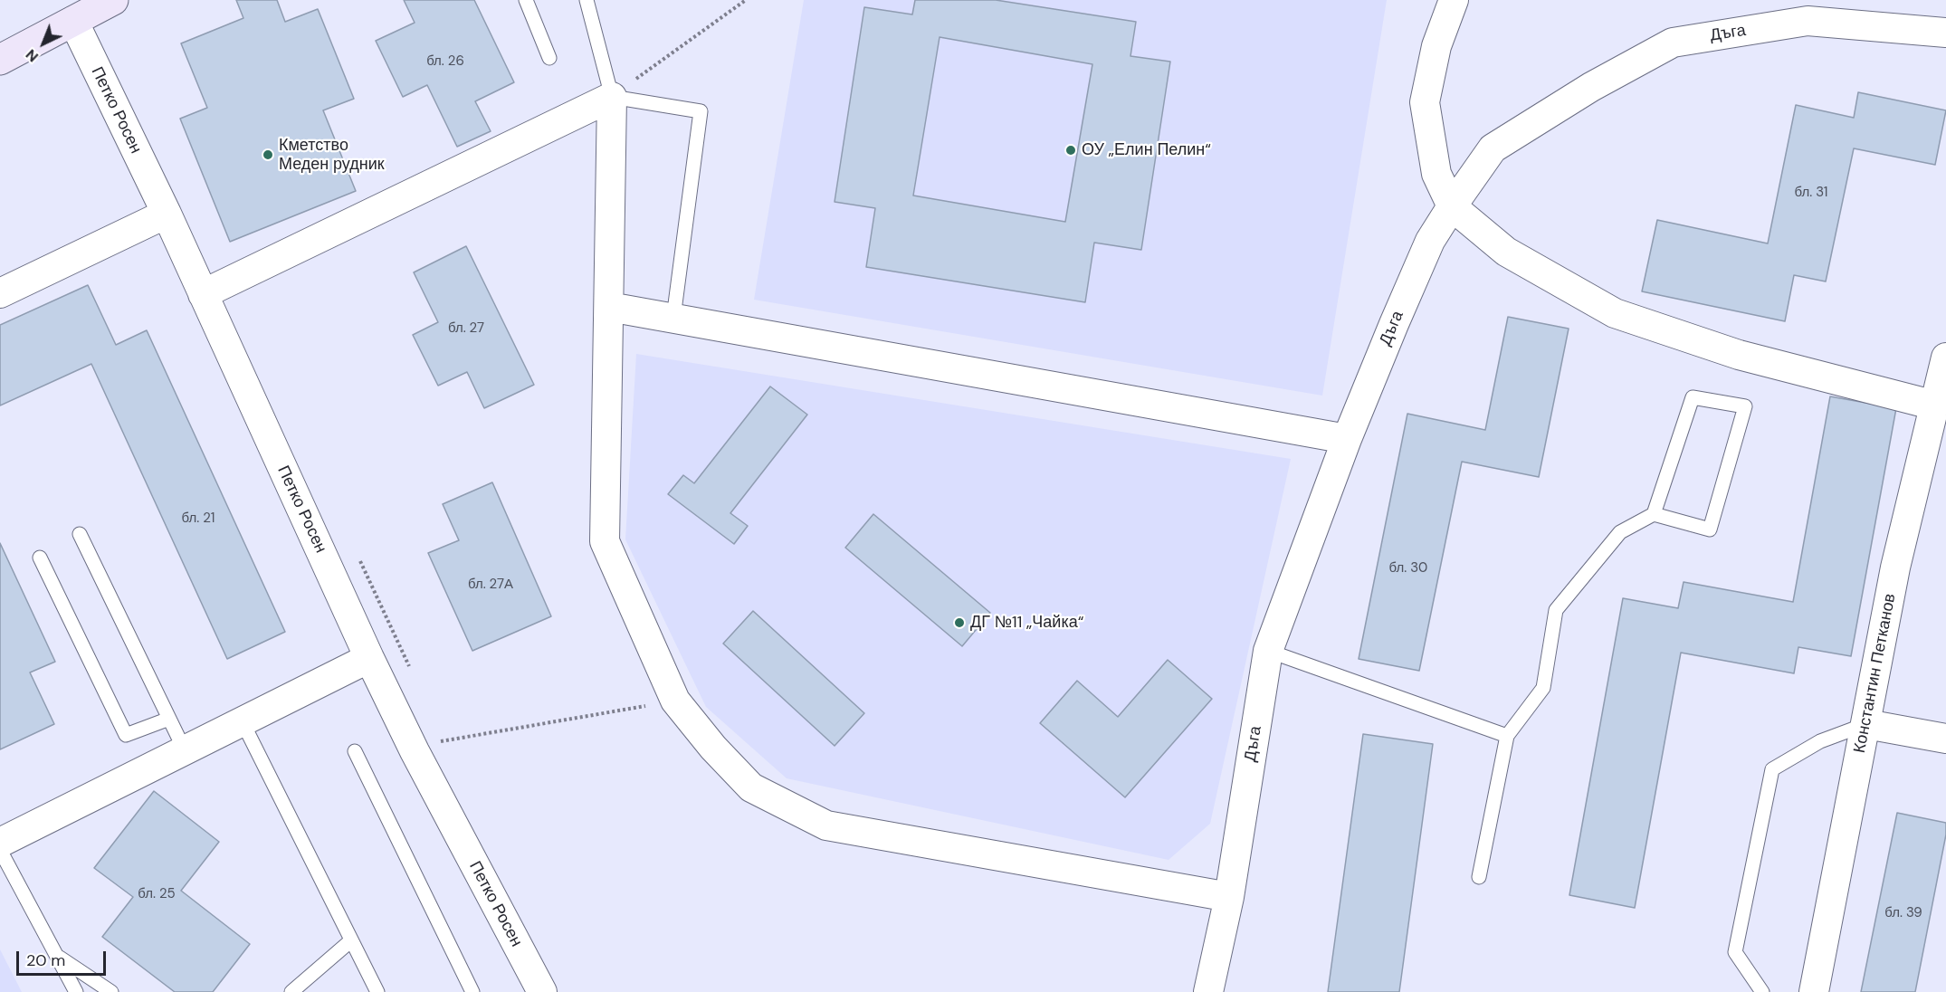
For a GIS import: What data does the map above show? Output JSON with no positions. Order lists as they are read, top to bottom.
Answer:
{
  "streets": {
    "street": ["Дъга", "Петко Росен", "Константин Петканов"]
  },
  "places": ["ОУ „Елин Пелин“", "Кметство Меден рудник", "ДГ №11 „Чайка“"],
  "house_numbers": [
    "бл. 26",
    "бл. 31",
    "бл. 27",
    "бл. 21",
    "бл. 30",
    "бл. 27А",
    "бл. 25",
    "бл. 39"
  ],
  "scale_bar": "20 m",
  "north": "bottom left"
}
